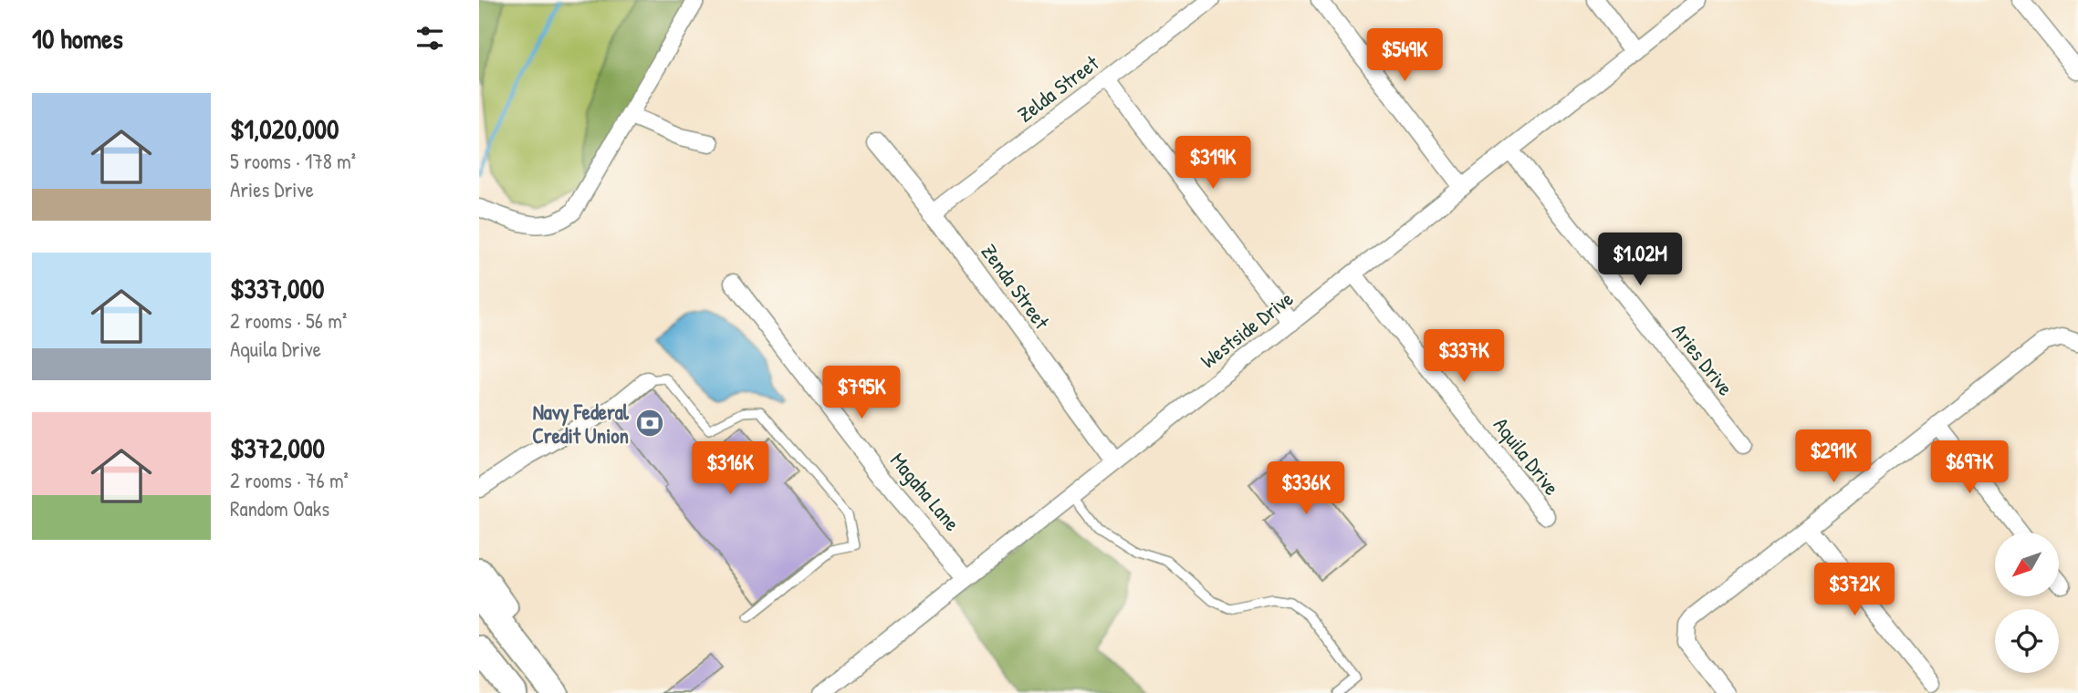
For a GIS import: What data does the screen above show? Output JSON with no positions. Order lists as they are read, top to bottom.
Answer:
{
  "streets": {
    "street": [
      "Zelda Street",
      "Zenda Street",
      "Westside Drive",
      "Aries Drive",
      "Aquila Drive",
      "Magaha Lane"
    ]
  },
  "crossings": [
    ["Zelda Street", "Zenda Street"],
    ["Zenda Street", "Westside Drive"],
    ["Westside Drive", "Aries Drive"],
    ["Westside Drive", "Aquila Drive"],
    ["Westside Drive", "Magaha Lane"]
  ],
  "places": {
    "bank": ["Navy Federal Credit Union"]
  },
  "north": "bottom left",
  "page": {
    "heading": "10 homes",
    "price": [
      "$549K",
      "$319K",
      "$1.02M",
      "$337K",
      "$795K",
      "$291K",
      "$697K",
      "$316K",
      "$336K",
      "$372K"
    ],
    "list": [
      {
        "name": "$1,020,000",
        "note": "5 rooms · 178 m² · Aries Drive"
      },
      {
        "name": "$337,000",
        "note": "2 rooms · 56 m² · Aquila Drive"
      },
      {
        "name": "$372,000",
        "note": "2 rooms · 76 m² · Random Oaks"
      }
    ]
  }
}
